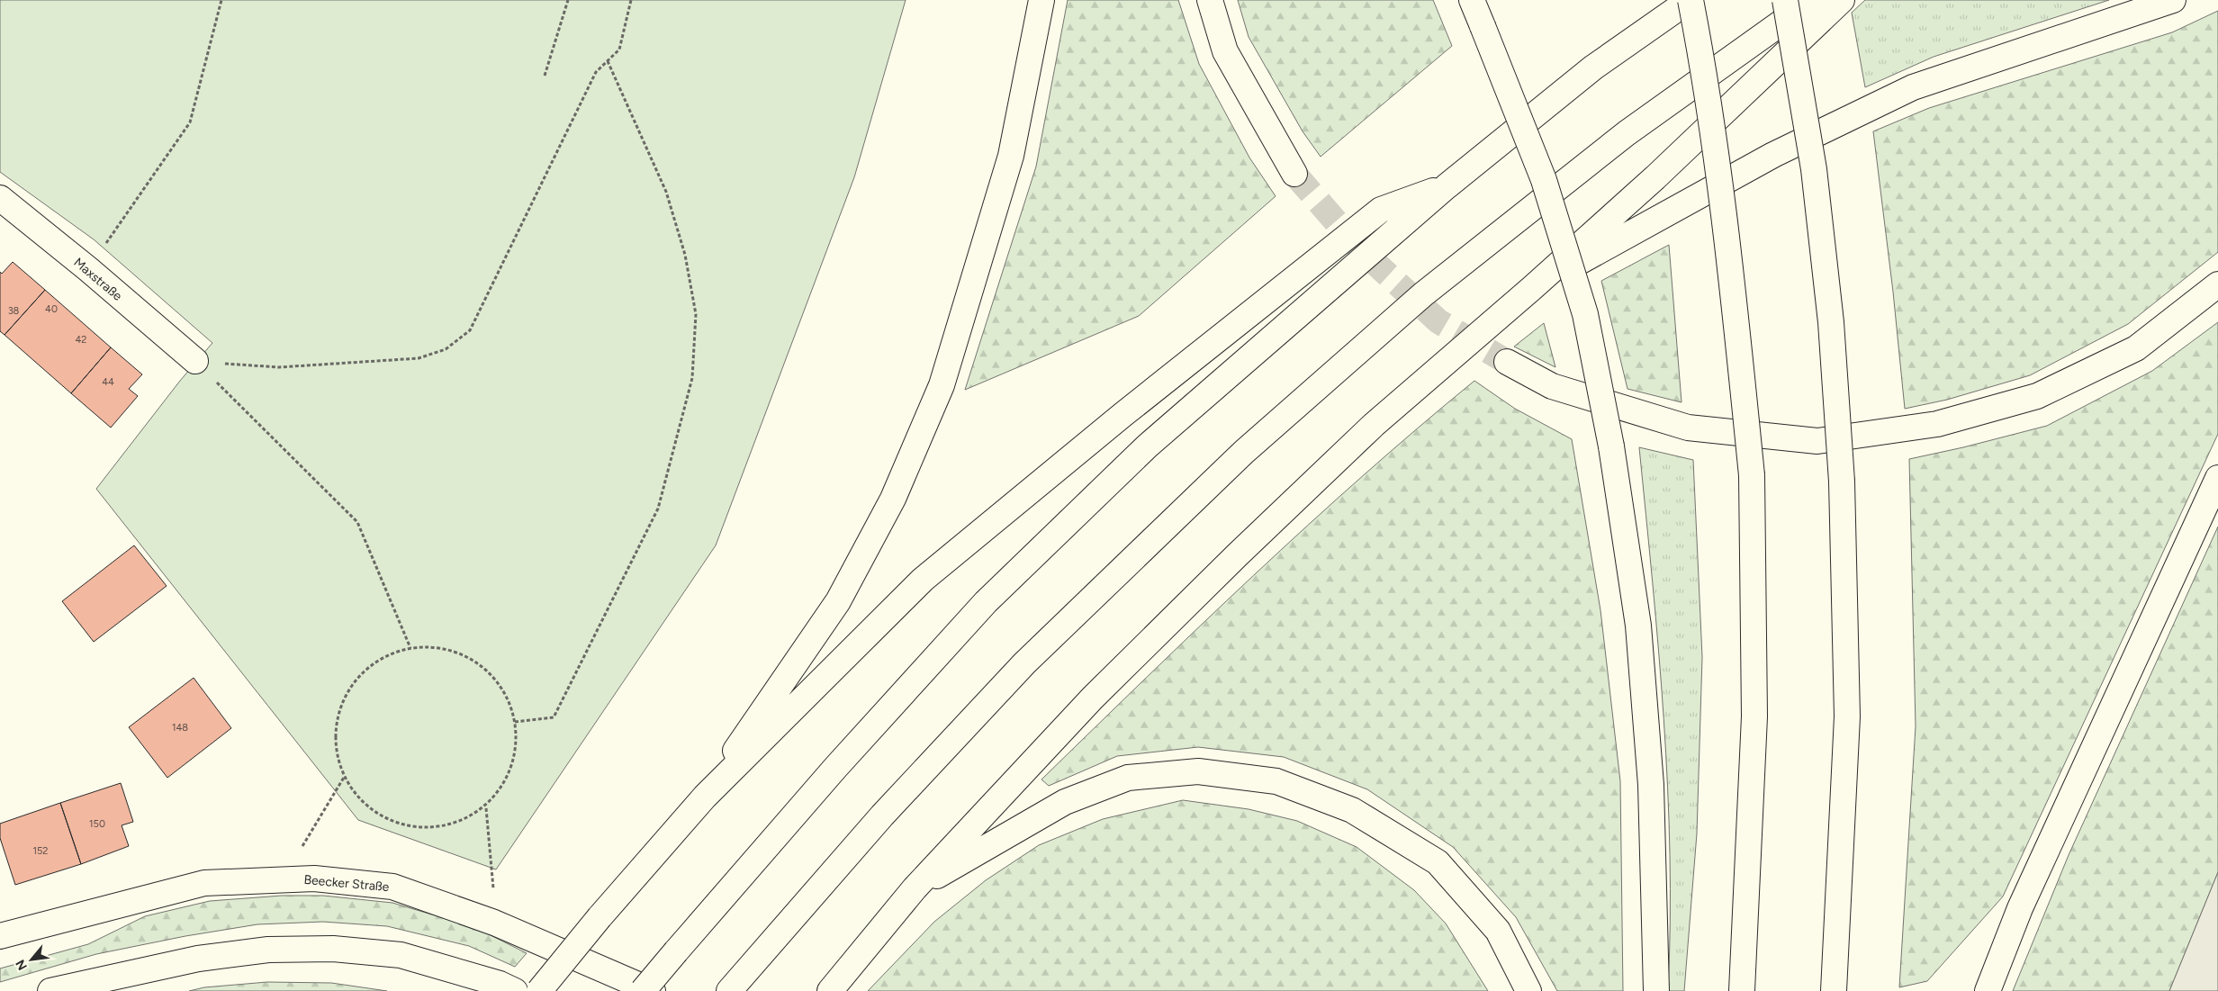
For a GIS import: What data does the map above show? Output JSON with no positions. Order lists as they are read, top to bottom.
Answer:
{
  "streets": {
    "main road": ["Maxstraße", "Beecker Straße"]
  },
  "house_numbers": [
    "40",
    "38",
    "42",
    "44",
    "148",
    "150",
    "152"
  ],
  "north": "bottom left"
}
